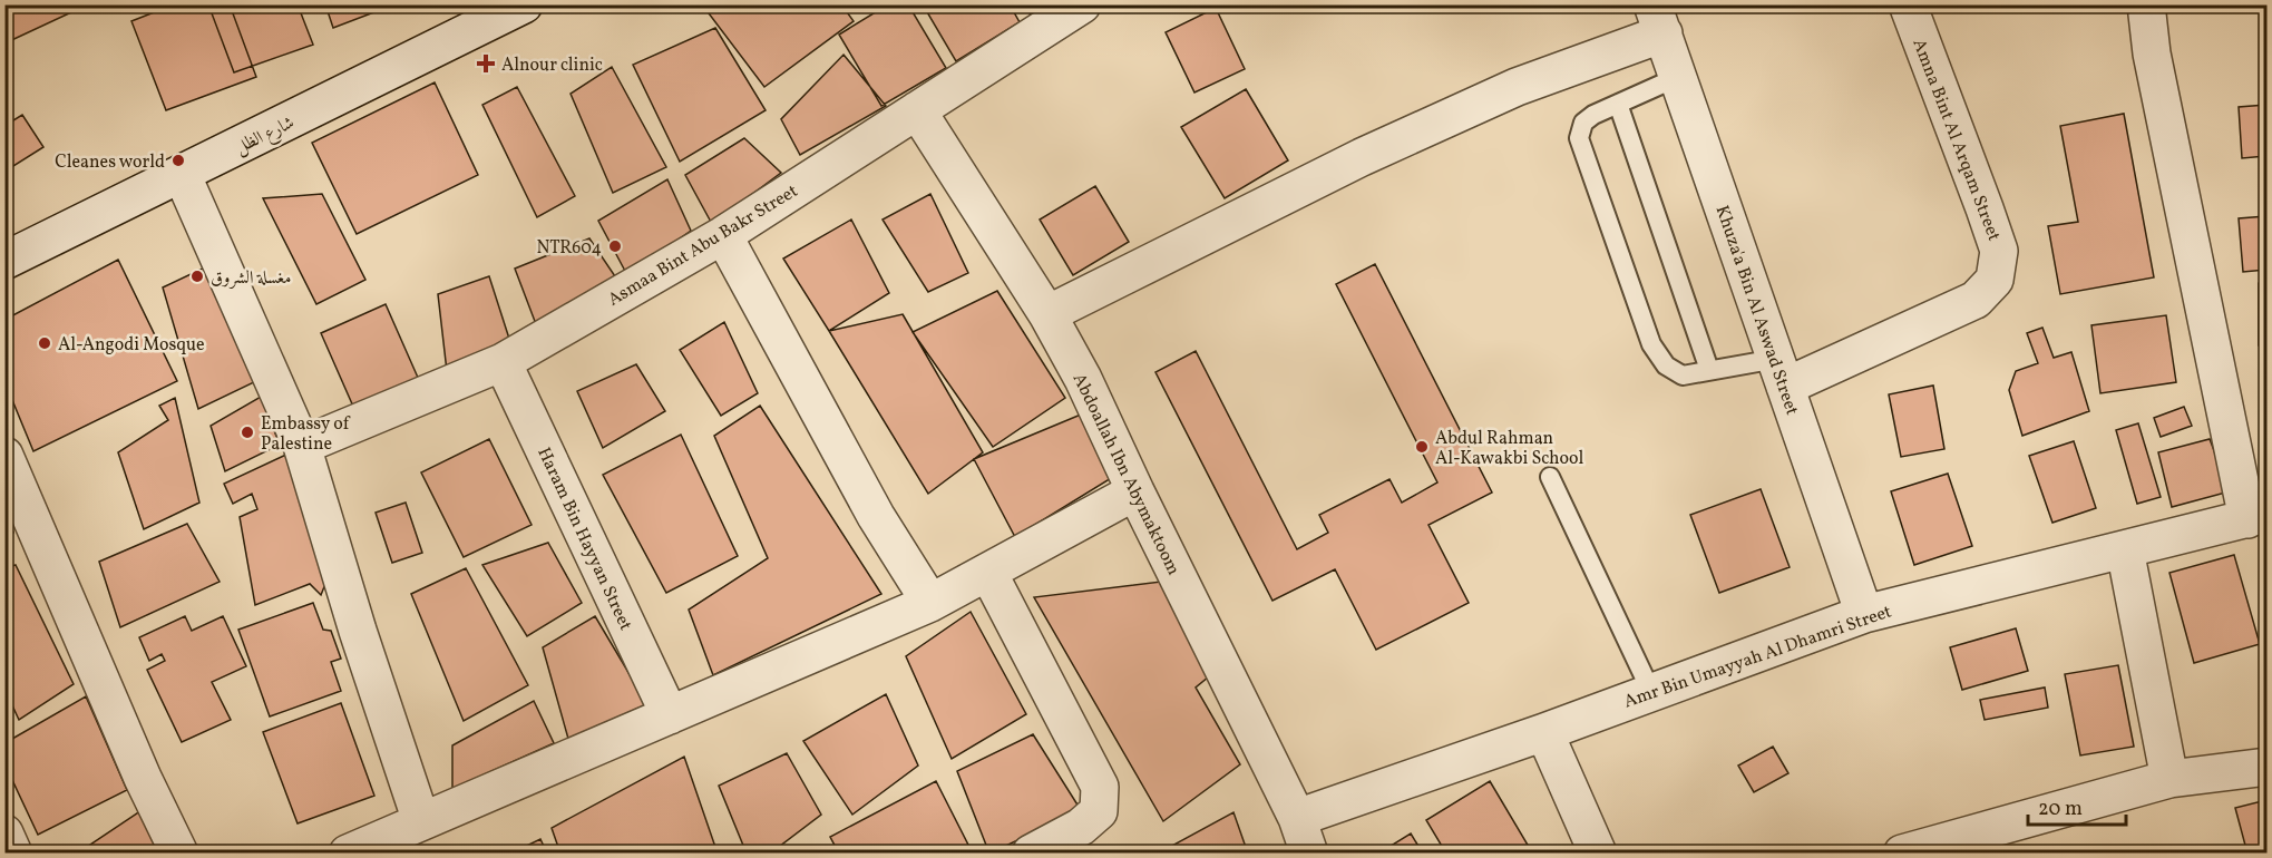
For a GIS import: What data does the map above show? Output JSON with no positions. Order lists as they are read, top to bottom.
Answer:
{
  "streets": {
    "street": [
      "شارع الظل",
      "Amna Bint Al Arqam Street",
      "Asmaa Bint Abu Bakr Street",
      "Khuza'a Bin Al Aswad Street",
      "Abdoallah Ibn Abymaktoom",
      "Haram Bin Hayyan Street",
      "Amr Bin Umayyah Al Dhamri Street"
    ]
  },
  "crossings": [
    ["Amna Bint Al Arqam Street", "Khuza'a Bin Al Aswad Street"],
    ["Asmaa Bint Abu Bakr Street", "Abdoallah Ibn Abymaktoom"],
    ["Asmaa Bint Abu Bakr Street", "Haram Bin Hayyan Street"],
    ["Khuza'a Bin Al Aswad Street", "Amr Bin Umayyah Al Dhamri Street"],
    ["Abdoallah Ibn Abymaktoom", "Amr Bin Umayyah Al Dhamri Street"]
  ],
  "places": {
    "health": ["Alnour clinic"],
    "other": [
      "Cleanes world",
      "NTR604",
      "مغسلة الشروق",
      "Al-Angodi Mosque",
      "Embassy of Palestine",
      "Abdul Rahman Al-Kawakbi School"
    ]
  },
  "scale_bar": "20 m"
}
